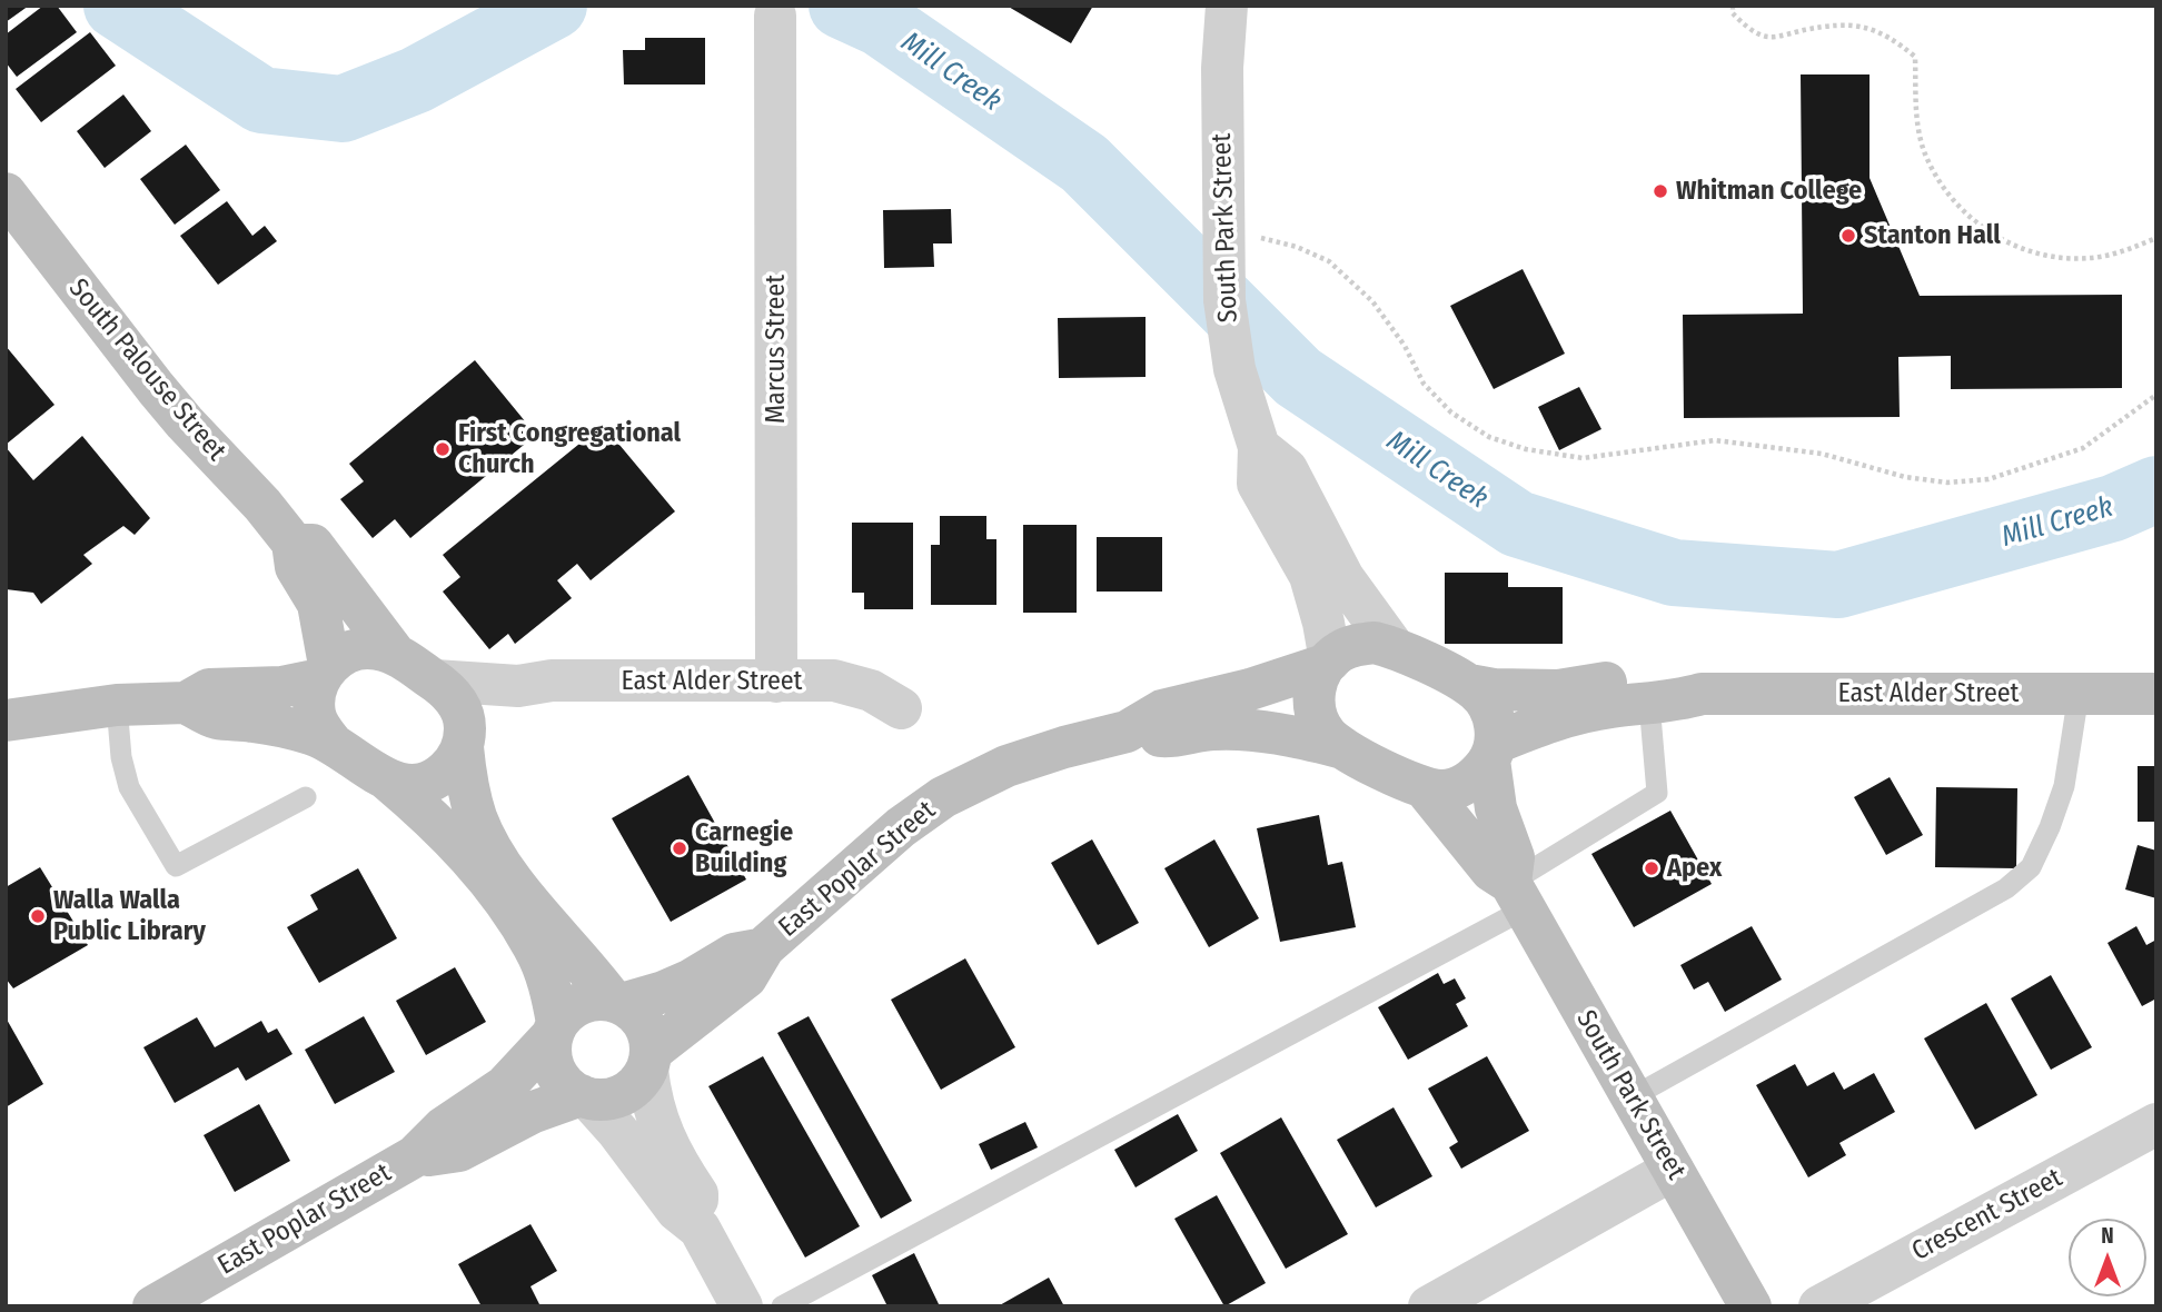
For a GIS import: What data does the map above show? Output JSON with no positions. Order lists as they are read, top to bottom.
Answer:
{
  "streets": {
    "main road": [
      "South Park Street",
      "South Palouse Street",
      "East Alder Street",
      "East Poplar Street"
    ],
    "street": ["Marcus Street", "Crescent Street"]
  },
  "crossings": [
    ["South Park Street", "East Alder Street"],
    ["South Park Street", "East Poplar Street"],
    ["Marcus Street", "East Alder Street"],
    ["South Palouse Street", "East Alder Street"],
    ["East Alder Street", "East Poplar Street"]
  ],
  "water": ["Mill Creek"],
  "places": [
    "Whitman College",
    "Stanton Hall",
    "First Congregational Church",
    "Carnegie Building",
    "Apex",
    "Walla Walla Public Library"
  ],
  "north": "top"
}
